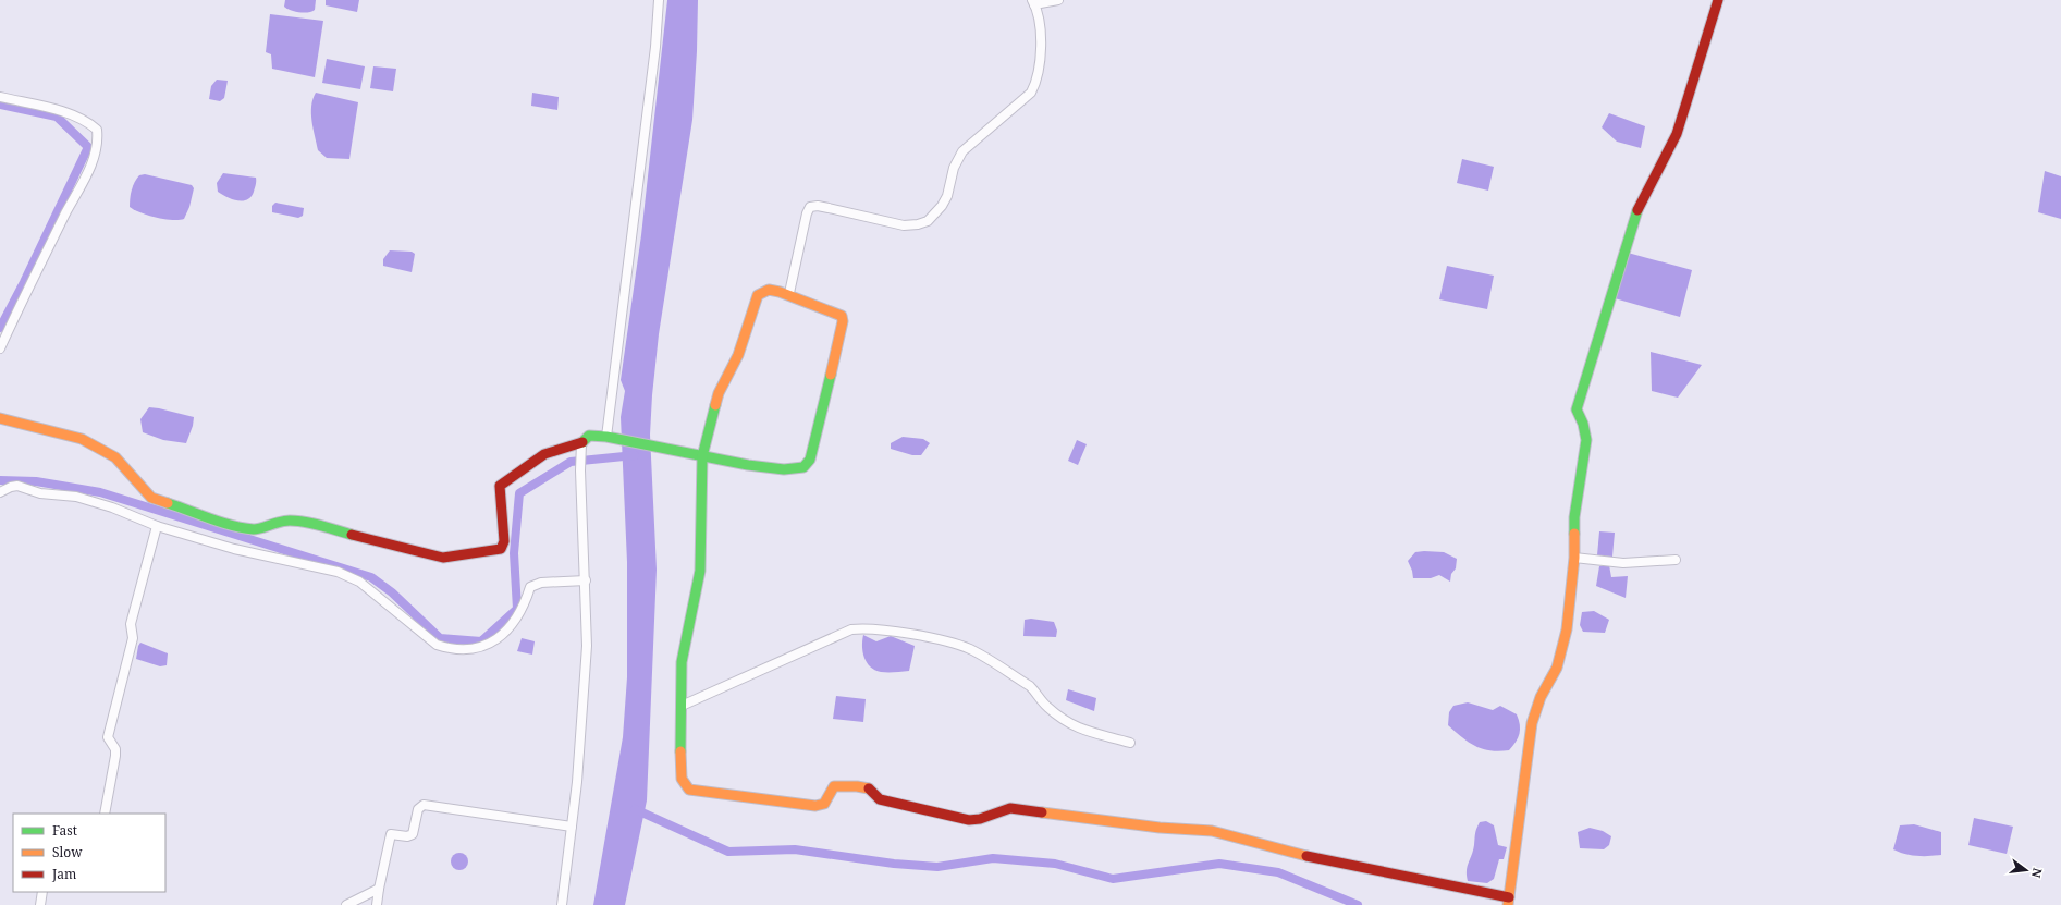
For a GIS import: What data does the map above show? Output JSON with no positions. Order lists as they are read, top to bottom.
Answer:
{
  "legend": ["Fast", "Slow", "Jam"],
  "north": "right"
}
